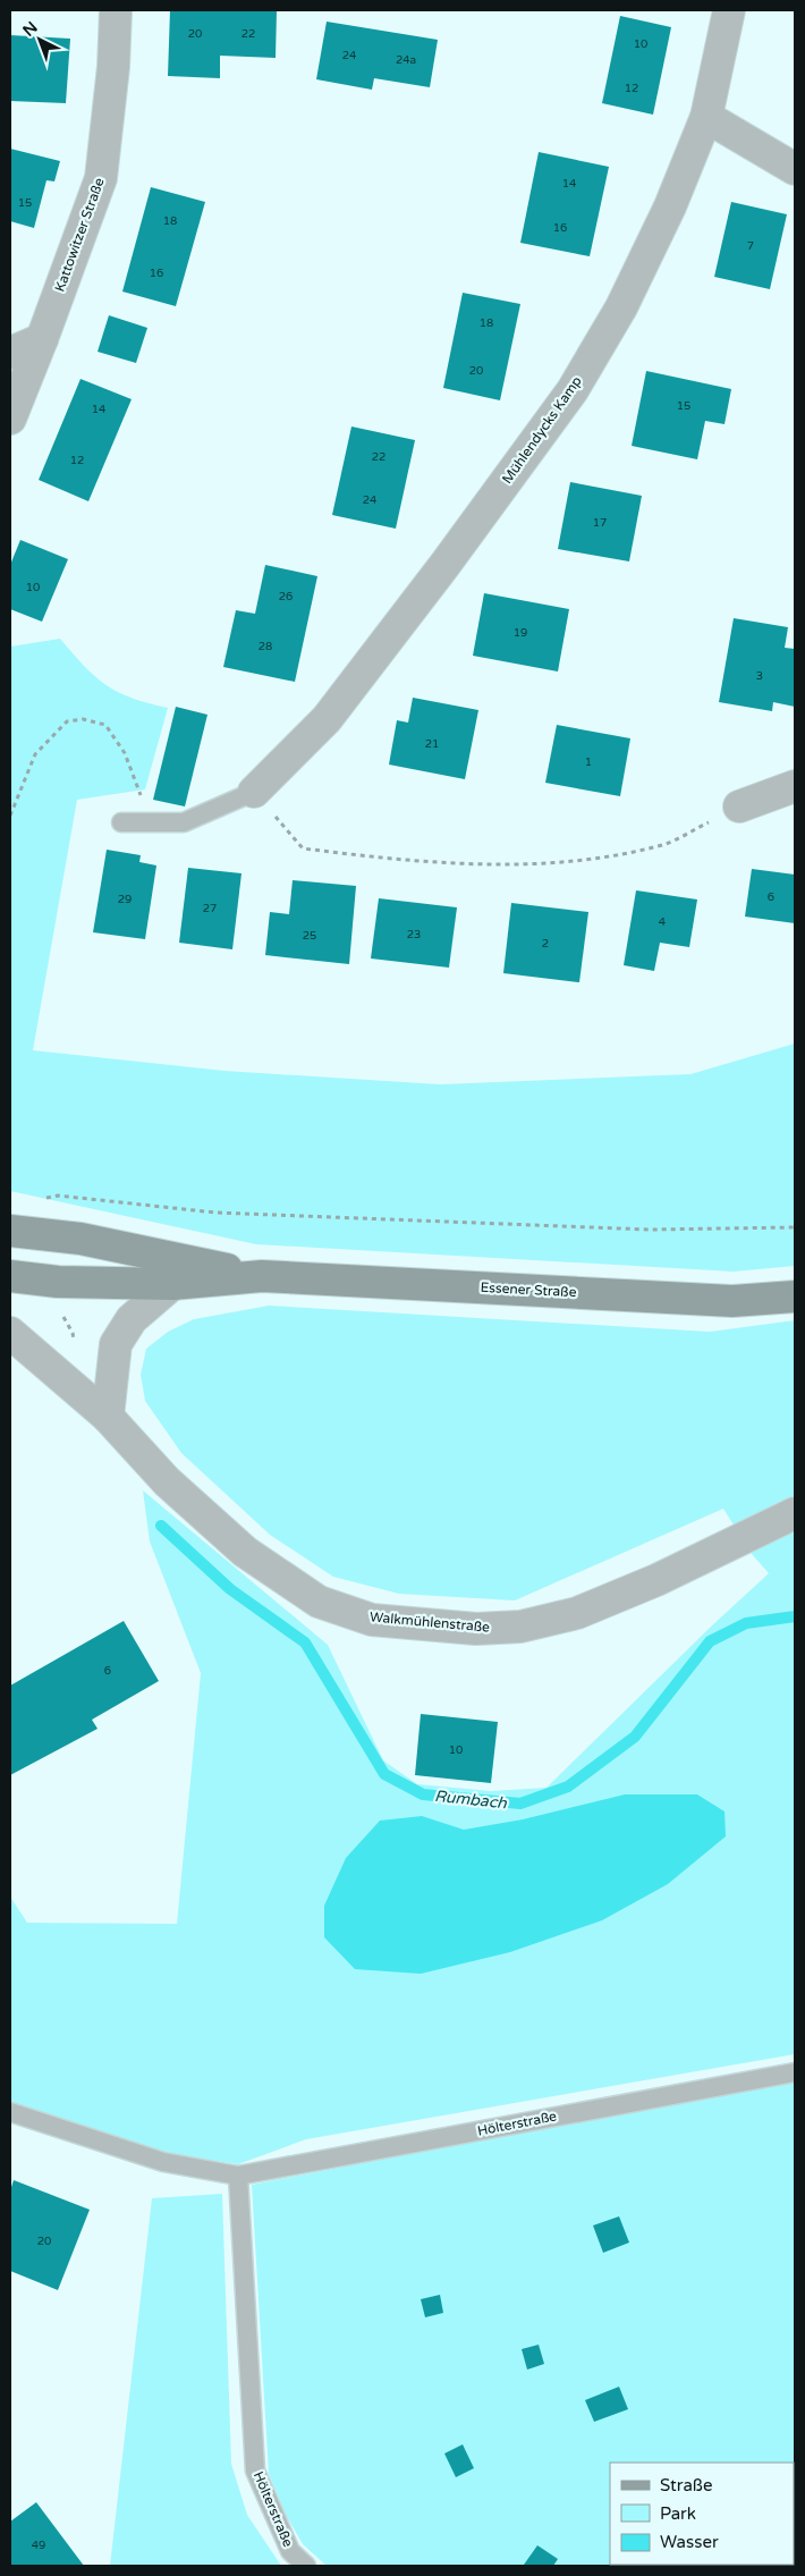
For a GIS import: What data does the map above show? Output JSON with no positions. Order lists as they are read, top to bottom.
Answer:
{
  "streets": {
    "main road": ["Essener Straße"],
    "street": ["Kattowitzer Straße", "Mühlendycks Kamp", "Walkmühlenstraße"],
    "lane": ["Hölterstraße"]
  },
  "water": ["Rumbach"],
  "house_numbers": [
    "20",
    "22",
    "10",
    "24",
    "24a",
    "12",
    "14",
    "15",
    "18",
    "16",
    "7",
    "16",
    "18",
    "20",
    "15",
    "14",
    "22",
    "12",
    "24",
    "17",
    "10",
    "26",
    "19",
    "28",
    "3",
    "21",
    "1",
    "6",
    "29",
    "27",
    "4",
    "23",
    "25",
    "2",
    "6",
    "10",
    "20",
    "49"
  ],
  "legend": ["Straße", "Park", "Wasser"],
  "north": "top left"
}
